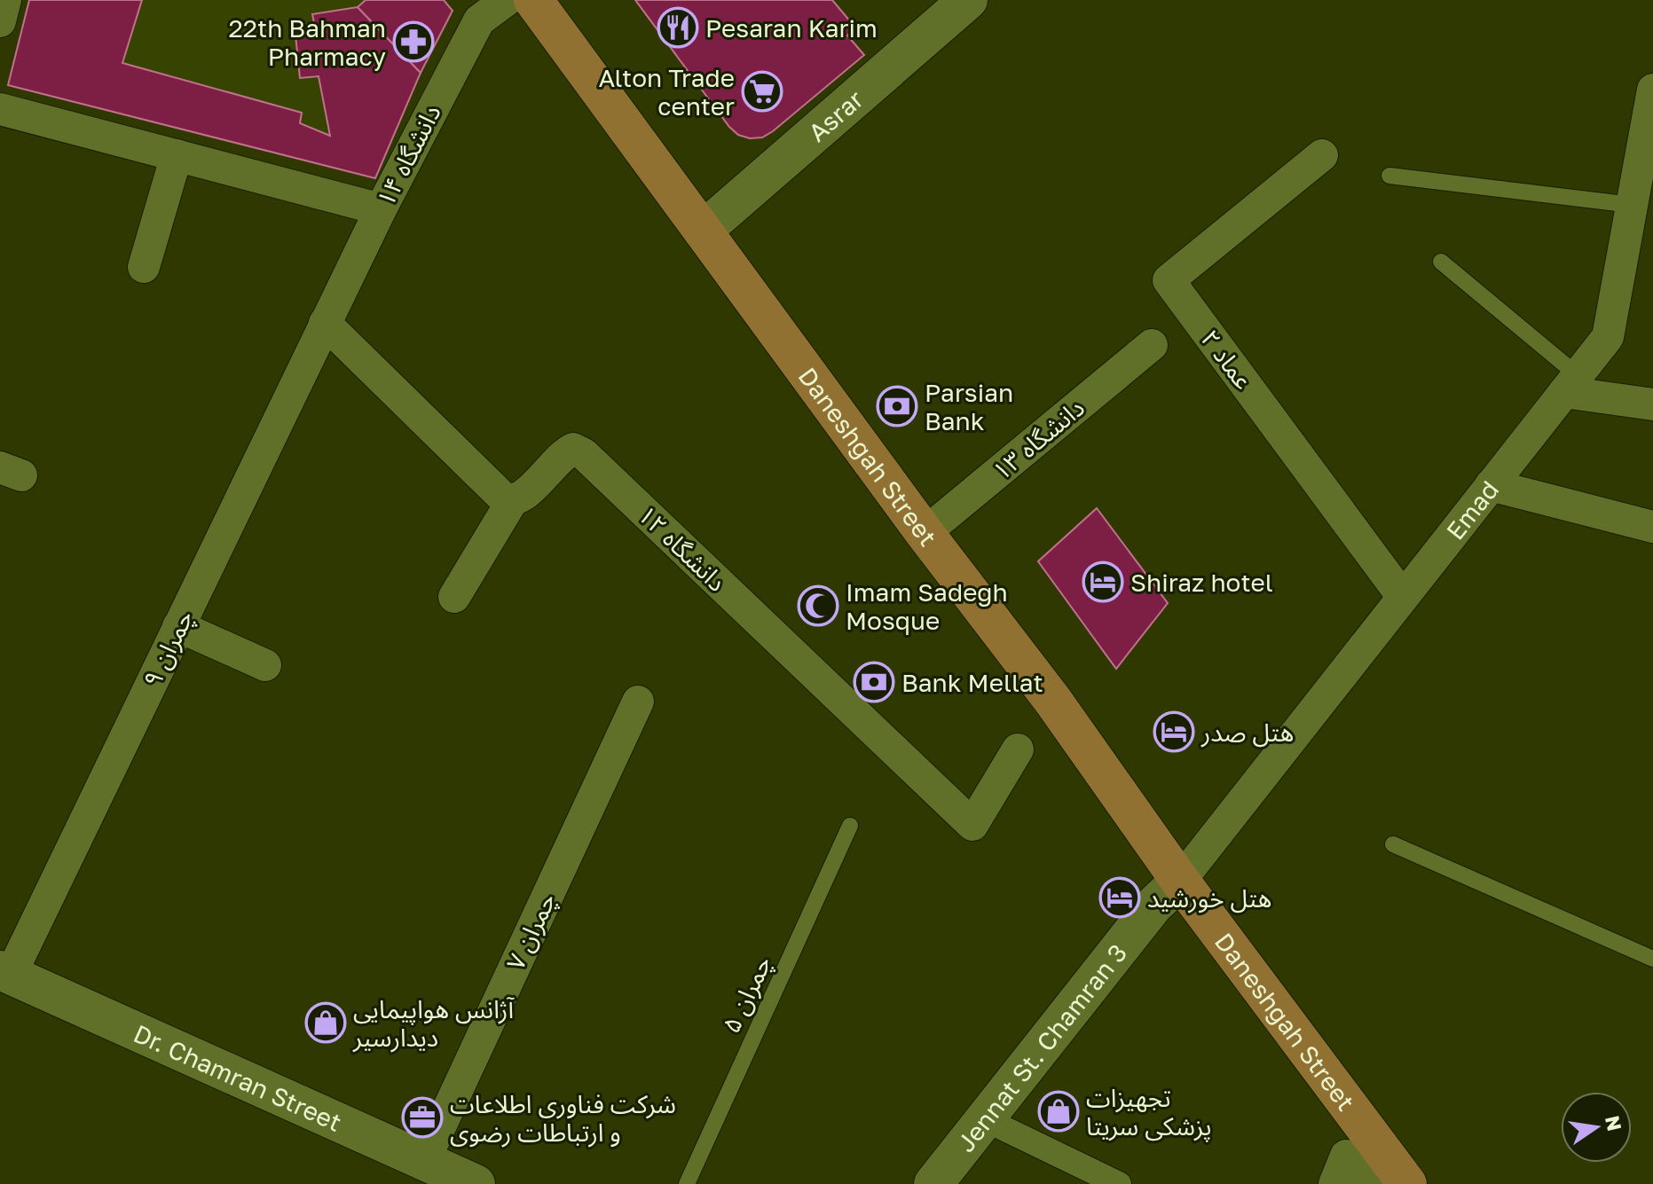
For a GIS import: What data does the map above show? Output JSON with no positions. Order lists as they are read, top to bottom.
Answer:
{
  "streets": {
    "main road": ["Daneshgah Street"],
    "street": [
      "Asrar",
      "دانشگاه ۱۴",
      "عماد ۲",
      "دانشگاه ۱۳",
      "Emad",
      "دانشگاه ۱۲",
      "چمران ۹",
      "چمران ۷",
      "Jennat St. Chamran 3",
      "Dr. Chamran Street"
    ],
    "lane": ["چمران ۵"]
  },
  "crossings": [
    ["Asrar", "Daneshgah Street"],
    ["دانشگاه ۱۴", "چمران ۹"],
    ["عماد ۲", "Emad"],
    ["دانشگاه ۱۳", "Daneshgah Street"],
    ["Daneshgah Street", "Emad"],
    ["Daneshgah Street", "Jennat St. Chamran 3"],
    ["Emad", "Jennat St. Chamran 3"],
    ["چمران ۹", "Dr. Chamran Street"],
    ["چمران ۷", "Dr. Chamran Street"]
  ],
  "places": {
    "restaurant": ["Pesaran Karim"],
    "pharmacy": ["22th Bahman Pharmacy"],
    "supermarket": ["Alton Trade center"],
    "bank": ["Parsian Bank", "Bank Mellat"],
    "hotel": ["Shiraz hotel", "هتل صدر", "هتل خورشید"],
    "mosque": ["Imam Sadegh Mosque"],
    "shop": ["آژانس هواپیمایی دیدارسیر", "تجهیزات پزشکی سریتا"],
    "office": ["شرکت فناوری اطلاعات و ارتباطات رضوی"]
  },
  "north": "right"
}
